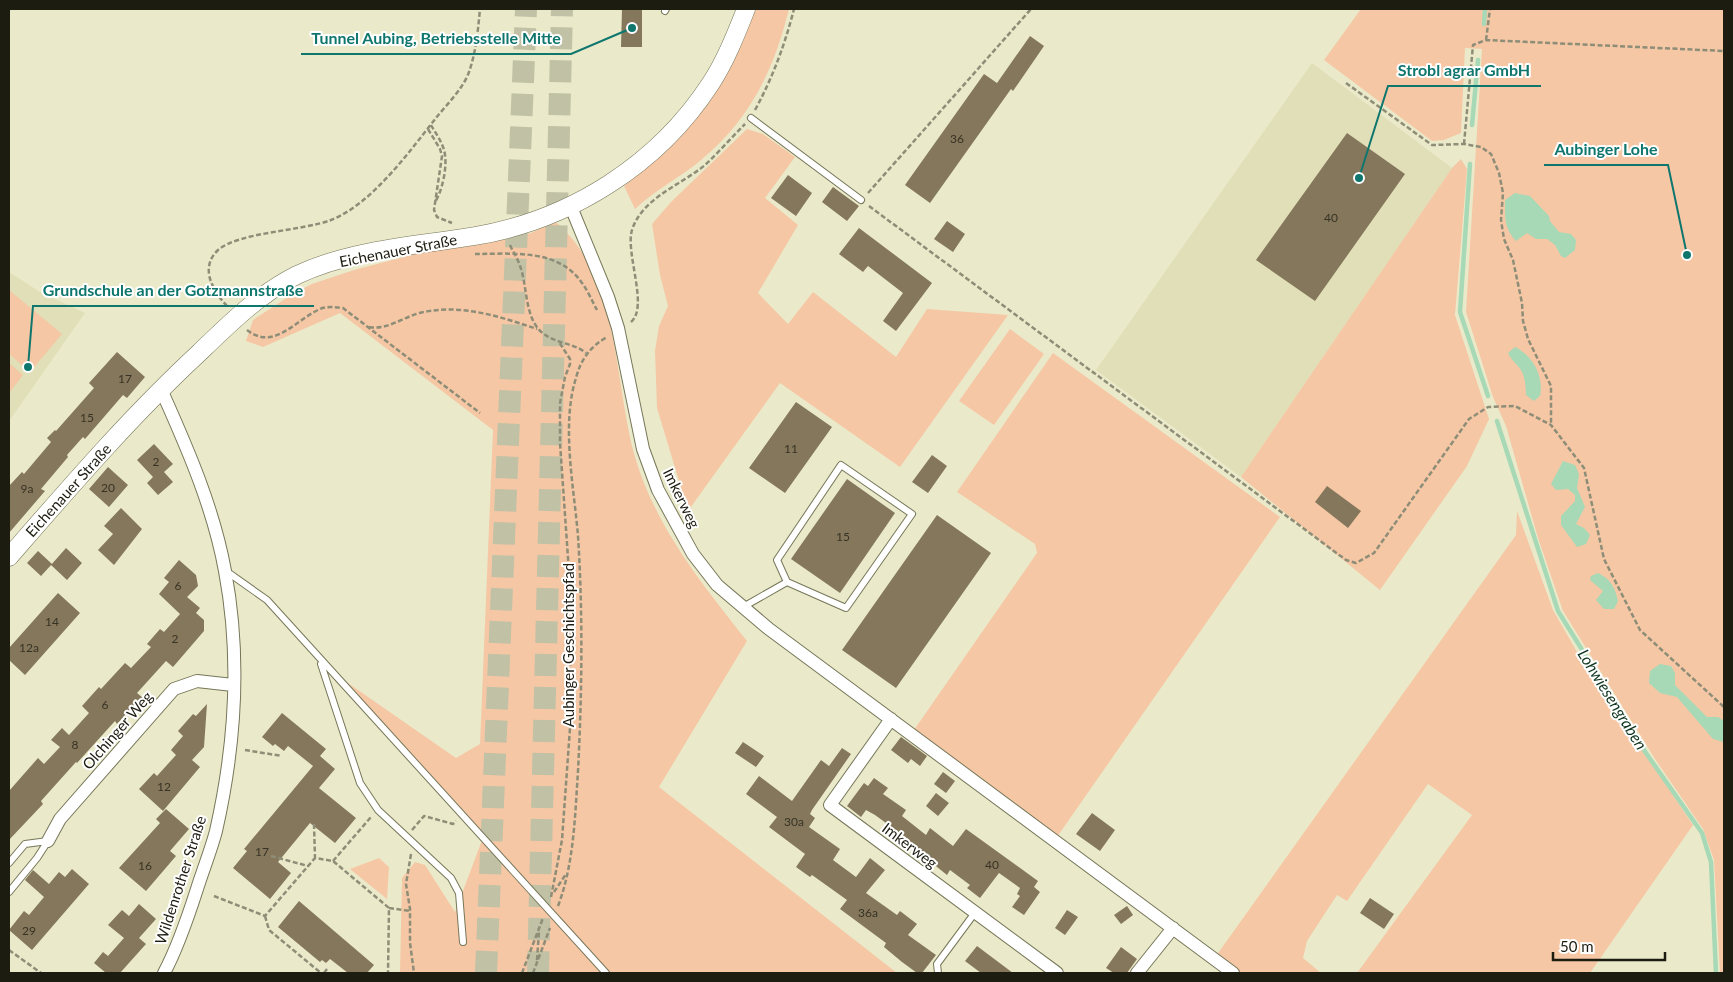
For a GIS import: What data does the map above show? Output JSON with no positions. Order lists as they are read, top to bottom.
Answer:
{
  "streets": {
    "street": [
      "Eichenauer Straße",
      "Imkerweg",
      "Olchinger Weg",
      "Wildenrother Straße"
    ],
    "path": ["Aubinger Geschichtspfad"]
  },
  "crossings": [
    ["Eichenauer Straße", "Imkerweg"],
    ["Eichenauer Straße", "Wildenrother Straße"],
    ["Olchinger Weg", "Wildenrother Straße"]
  ],
  "water": ["Lohwiesengraben"],
  "places": [
    "Tunnel Aubing, Betriebsstelle Mitte",
    "Strobl agrar GmbH",
    "Aubinger Lohe",
    "Grundschule an der Gotzmannstraße"
  ],
  "house_numbers": [
    "36",
    "40",
    "17",
    "15",
    "11",
    "2",
    "20",
    "9a",
    "15",
    "6",
    "14",
    "2",
    "12a",
    "6",
    "8",
    "12",
    "30a",
    "17",
    "40",
    "16",
    "36a",
    "29"
  ],
  "scale_bar": "50 m"
}
